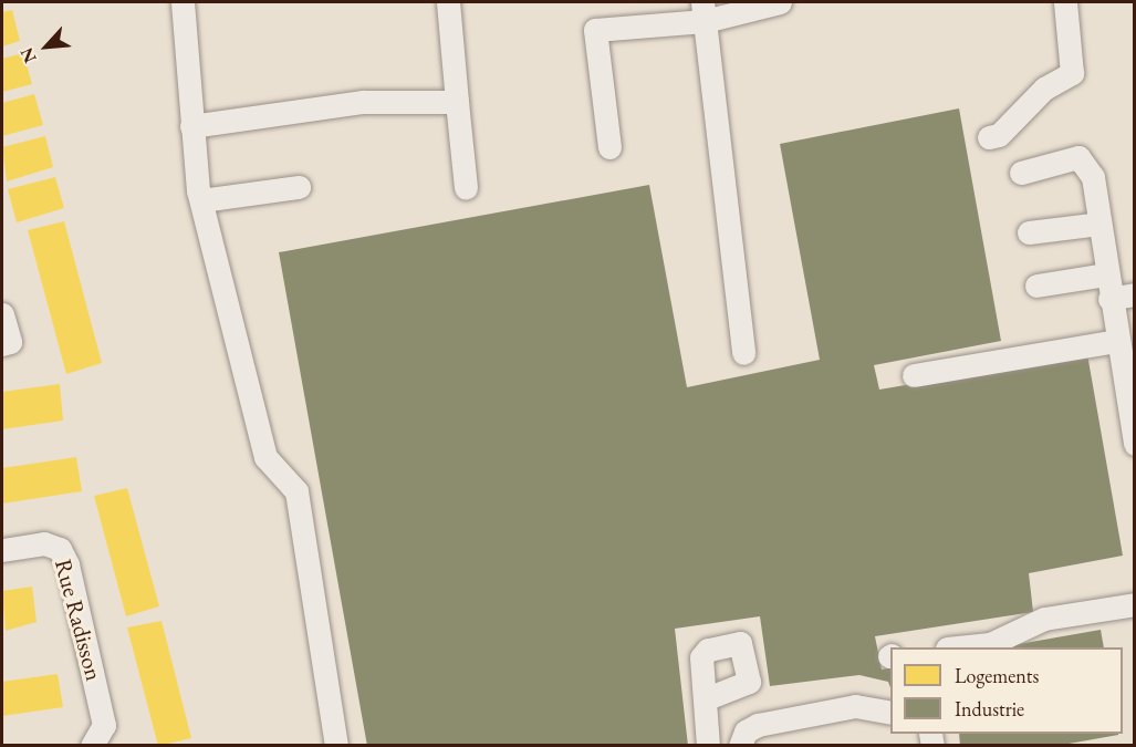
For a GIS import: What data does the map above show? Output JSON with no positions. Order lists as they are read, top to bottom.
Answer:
{
  "streets": {
    "street": ["Rue Radisson"]
  },
  "legend": ["Logements", "Industrie"],
  "north": "bottom left"
}
